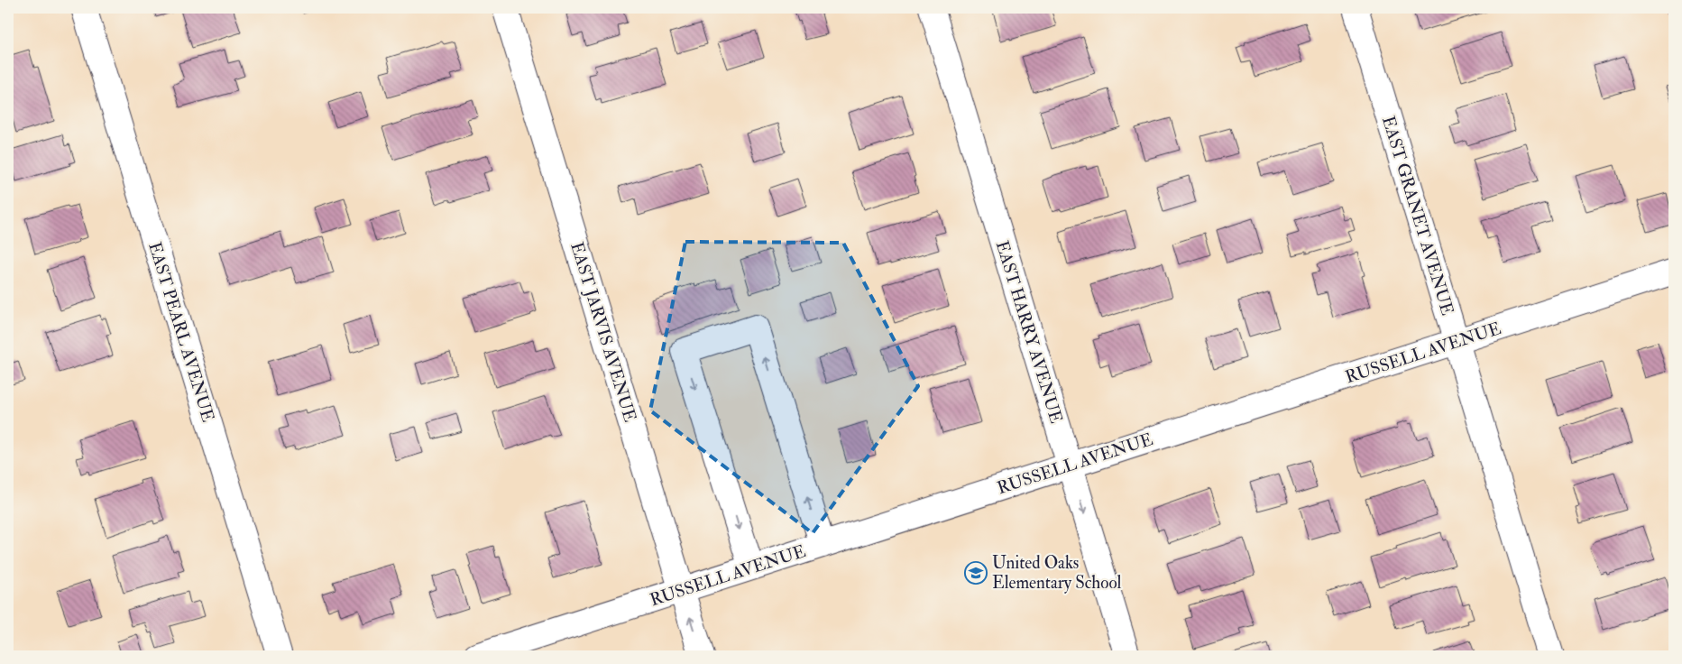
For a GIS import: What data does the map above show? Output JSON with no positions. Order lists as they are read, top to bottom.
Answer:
{
  "streets": {
    "street": [
      "EAST GRANET AVENUE",
      "EAST PEARL AVENUE",
      "EAST JARVIS AVENUE",
      "EAST HARRY AVENUE",
      "RUSSELL AVENUE"
    ]
  },
  "crossings": [
    ["EAST GRANET AVENUE", "RUSSELL AVENUE"],
    ["EAST JARVIS AVENUE", "RUSSELL AVENUE"],
    ["EAST HARRY AVENUE", "RUSSELL AVENUE"]
  ],
  "places": {
    "school or university": ["United Oaks Elementary School"]
  }
}
